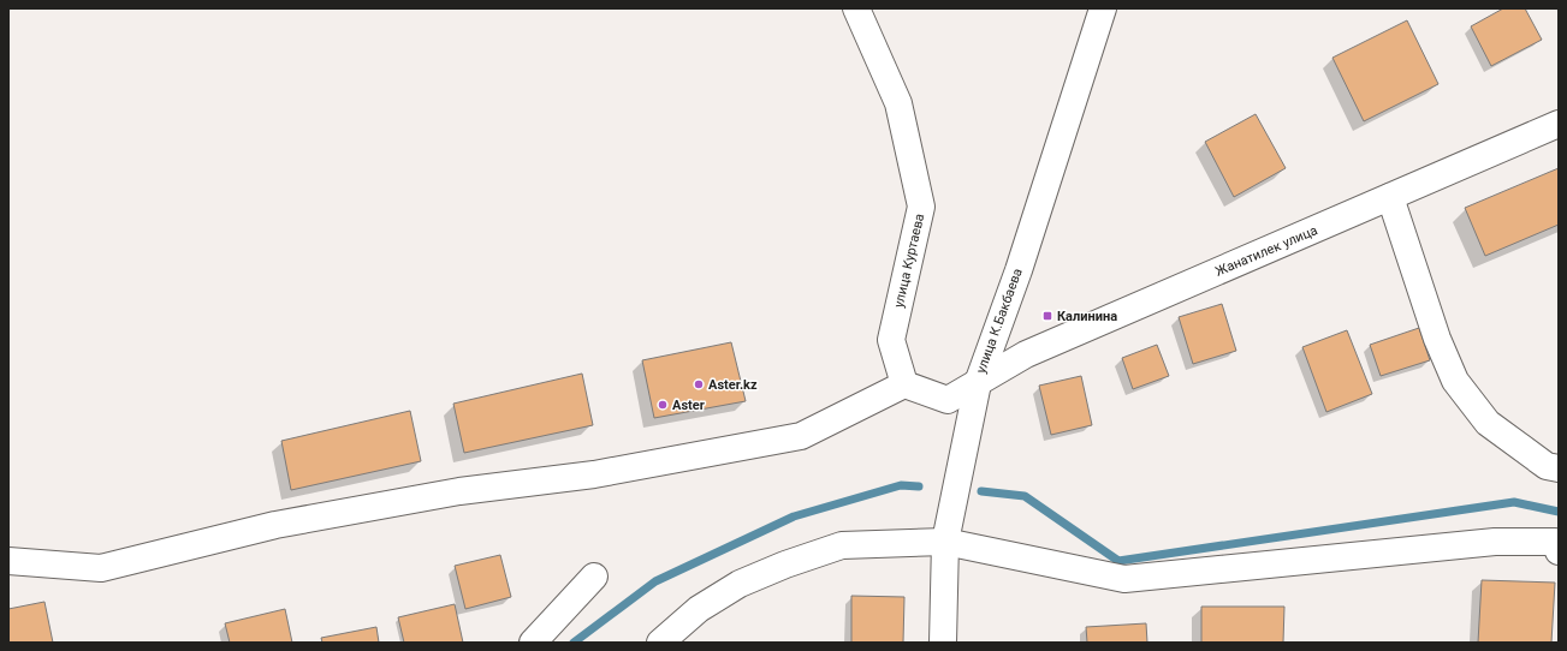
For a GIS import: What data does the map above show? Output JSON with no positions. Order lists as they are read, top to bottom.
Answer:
{
  "streets": {
    "street": ["Жанатилек улица", "улица Куртаева", "улица К.Бакбаева"]
  },
  "crossings": [
    ["Жанатилек улица", "улица К.Бакбаева"]
  ],
  "places": {
    "transit": ["Калинина"],
    "other": ["Aster.kz", "Aster"]
  }
}
